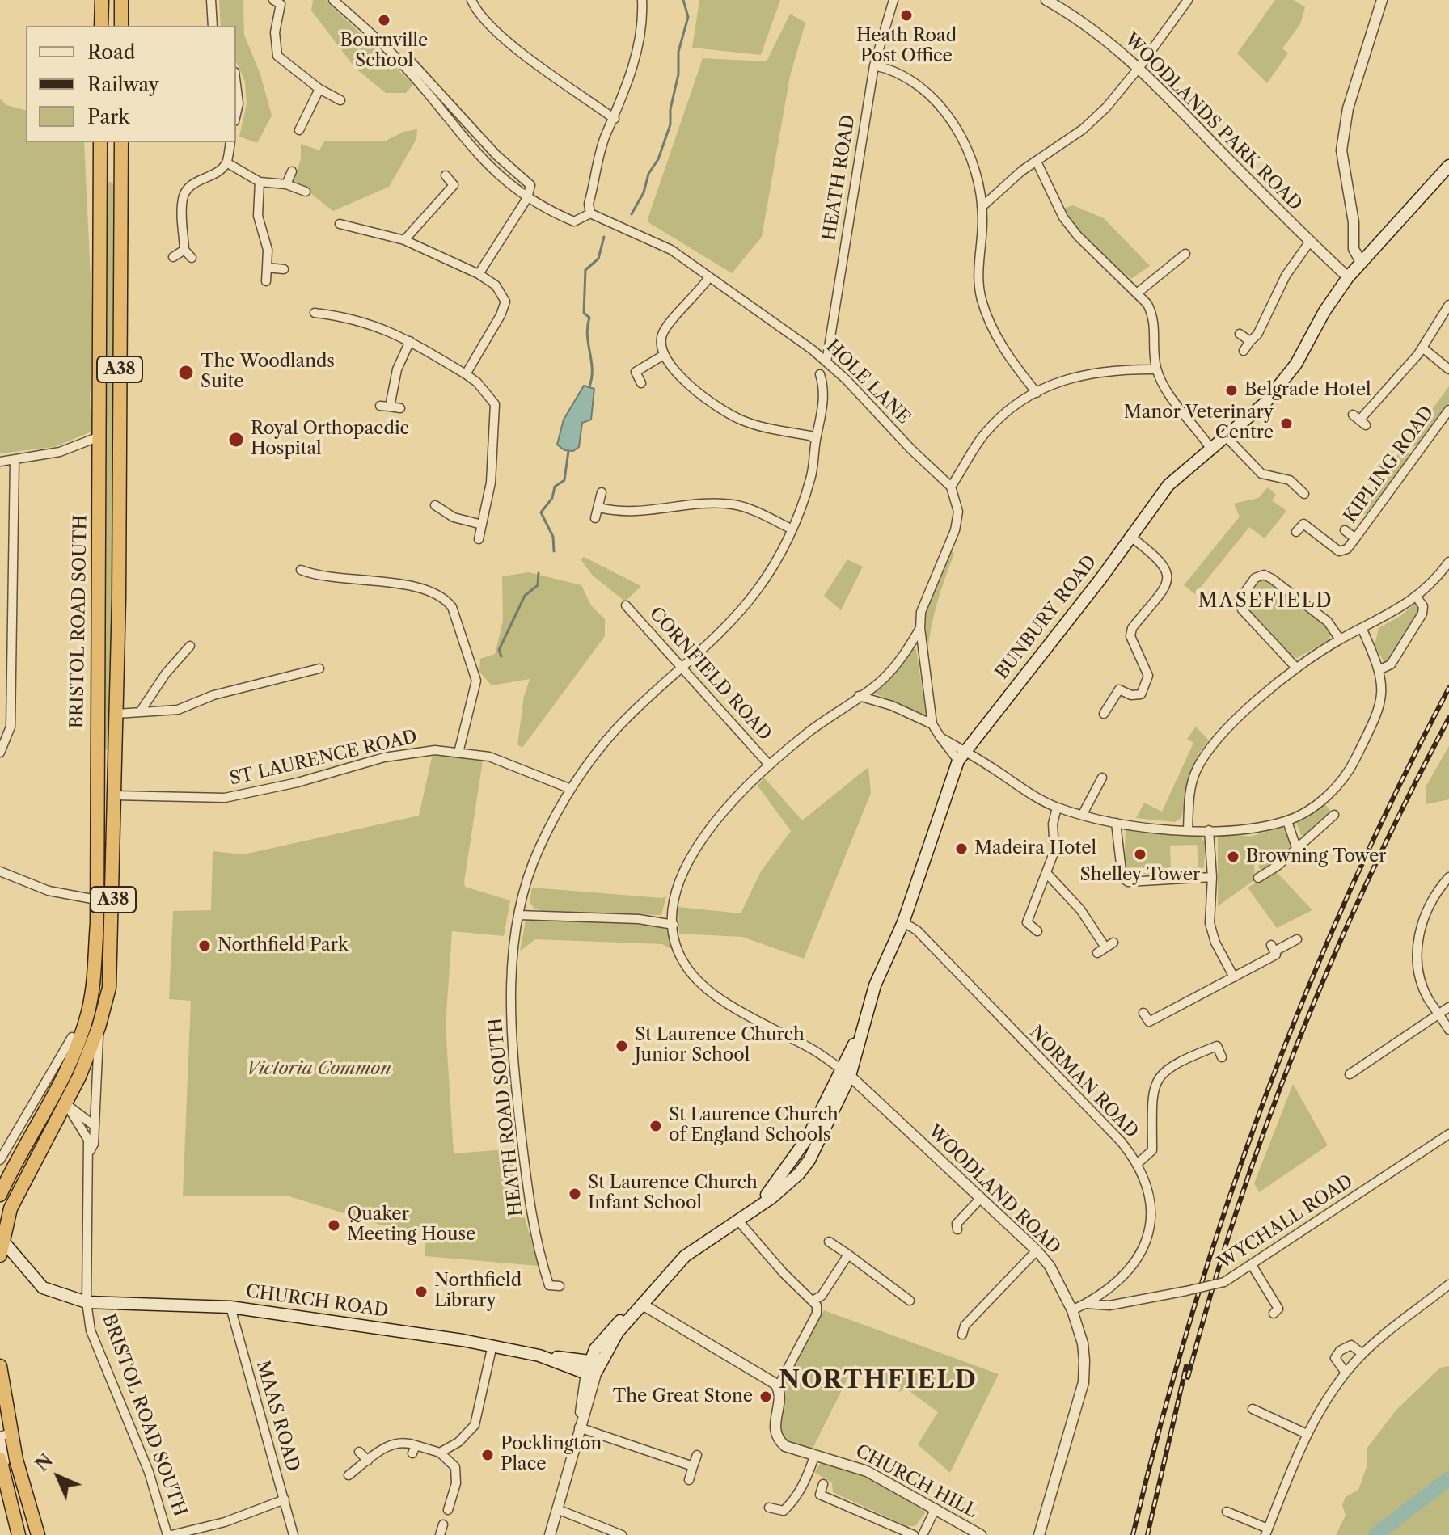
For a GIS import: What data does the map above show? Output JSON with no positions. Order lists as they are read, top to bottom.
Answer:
{
  "streets": {
    "highway": ["A38", "BRISTOL ROAD SOUTH"],
    "main road": ["BUNBURY ROAD", "CHURCH ROAD"],
    "street": [
      "WOODLANDS PARK ROAD",
      "HEATH ROAD",
      "HOLE LANE",
      "KIPLING ROAD",
      "CORNFIELD ROAD",
      "ST LAURENCE ROAD",
      "NORMAN ROAD",
      "HEATH ROAD SOUTH",
      "WOODLAND ROAD",
      "WYCHALL ROAD",
      "MAAS ROAD",
      "CHURCH HILL"
    ]
  },
  "crossings": [
    ["WOODLANDS PARK ROAD", "BUNBURY ROAD"],
    ["HEATH ROAD", "HOLE LANE"],
    ["A38", "BRISTOL ROAD SOUTH"],
    ["A38", "CHURCH ROAD"],
    ["BUNBURY ROAD", "NORMAN ROAD"],
    ["BUNBURY ROAD", "WOODLAND ROAD"],
    ["BRISTOL ROAD SOUTH", "ST LAURENCE ROAD"],
    ["BRISTOL ROAD SOUTH", "CHURCH ROAD"],
    ["CORNFIELD ROAD", "HEATH ROAD SOUTH"],
    ["ST LAURENCE ROAD", "HEATH ROAD SOUTH"],
    ["NORMAN ROAD", "WOODLAND ROAD"],
    ["NORMAN ROAD", "WYCHALL ROAD"],
    ["CHURCH ROAD", "MAAS ROAD"]
  ],
  "districts": ["MASEFIELD", "NORTHFIELD"],
  "parks": ["Victoria Common"],
  "places": [
    "Heath Road Post Office",
    "Bournville School",
    "The Woodlands Suite",
    "Belgrade Hotel",
    "Manor Veterinary Centre",
    "Royal Orthopaedic Hospital",
    "Madeira Hotel",
    "Shelley Tower",
    "Browning Tower",
    "Northfield Park",
    "St Laurence Church Junior School",
    "St Laurence Church of England Schools",
    "St Laurence Church Infant School",
    "Quaker Meeting House",
    "Northfield Library",
    "The Great Stone",
    "Pocklington Place"
  ],
  "legend": ["Road", "Railway", "Park"],
  "north": "top left"
}
